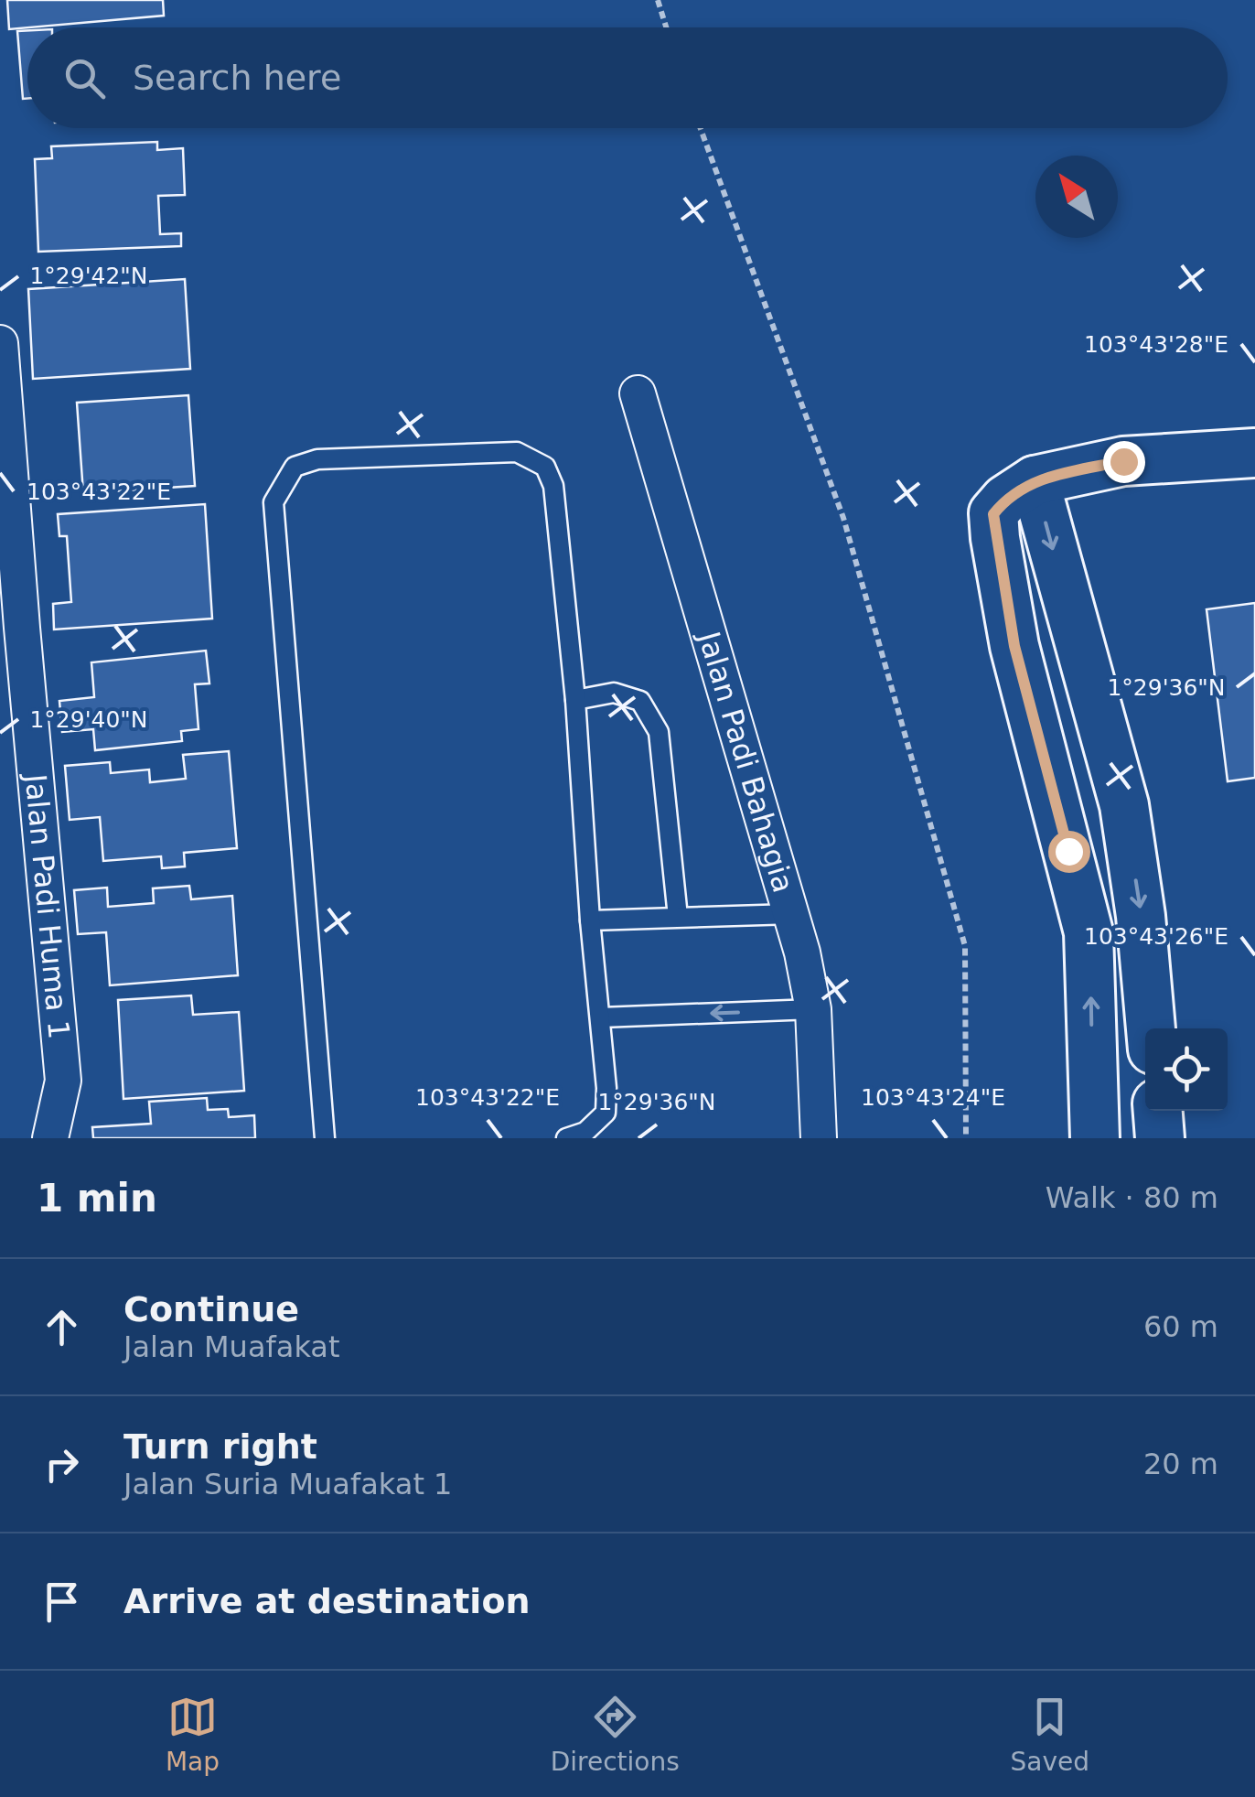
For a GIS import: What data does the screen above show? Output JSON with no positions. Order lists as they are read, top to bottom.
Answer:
{
  "streets": {
    "street": ["Jalan Padi Bahagia", "Jalan Padi Huma 1"]
  },
  "north": "top left",
  "page": {
    "search": "Search here",
    "heading": ["1 min", "Walk · 80 m"],
    "list": [
      ["Continue", "Jalan Muafakat", "60 m"],
      ["Turn right", "Jalan Suria Muafakat 1", "20 m"],
      "Arrive at destination"
    ],
    "nav": ["Map", "Directions", "Saved"]
  },
  "coordinates": [
    "1°29'42\"N",
    "103°43'28\"E",
    "103°43'22\"E",
    "1°29'36\"N",
    "1°29'40\"N",
    "103°43'26\"E",
    "103°43'24\"E"
  ]
}
